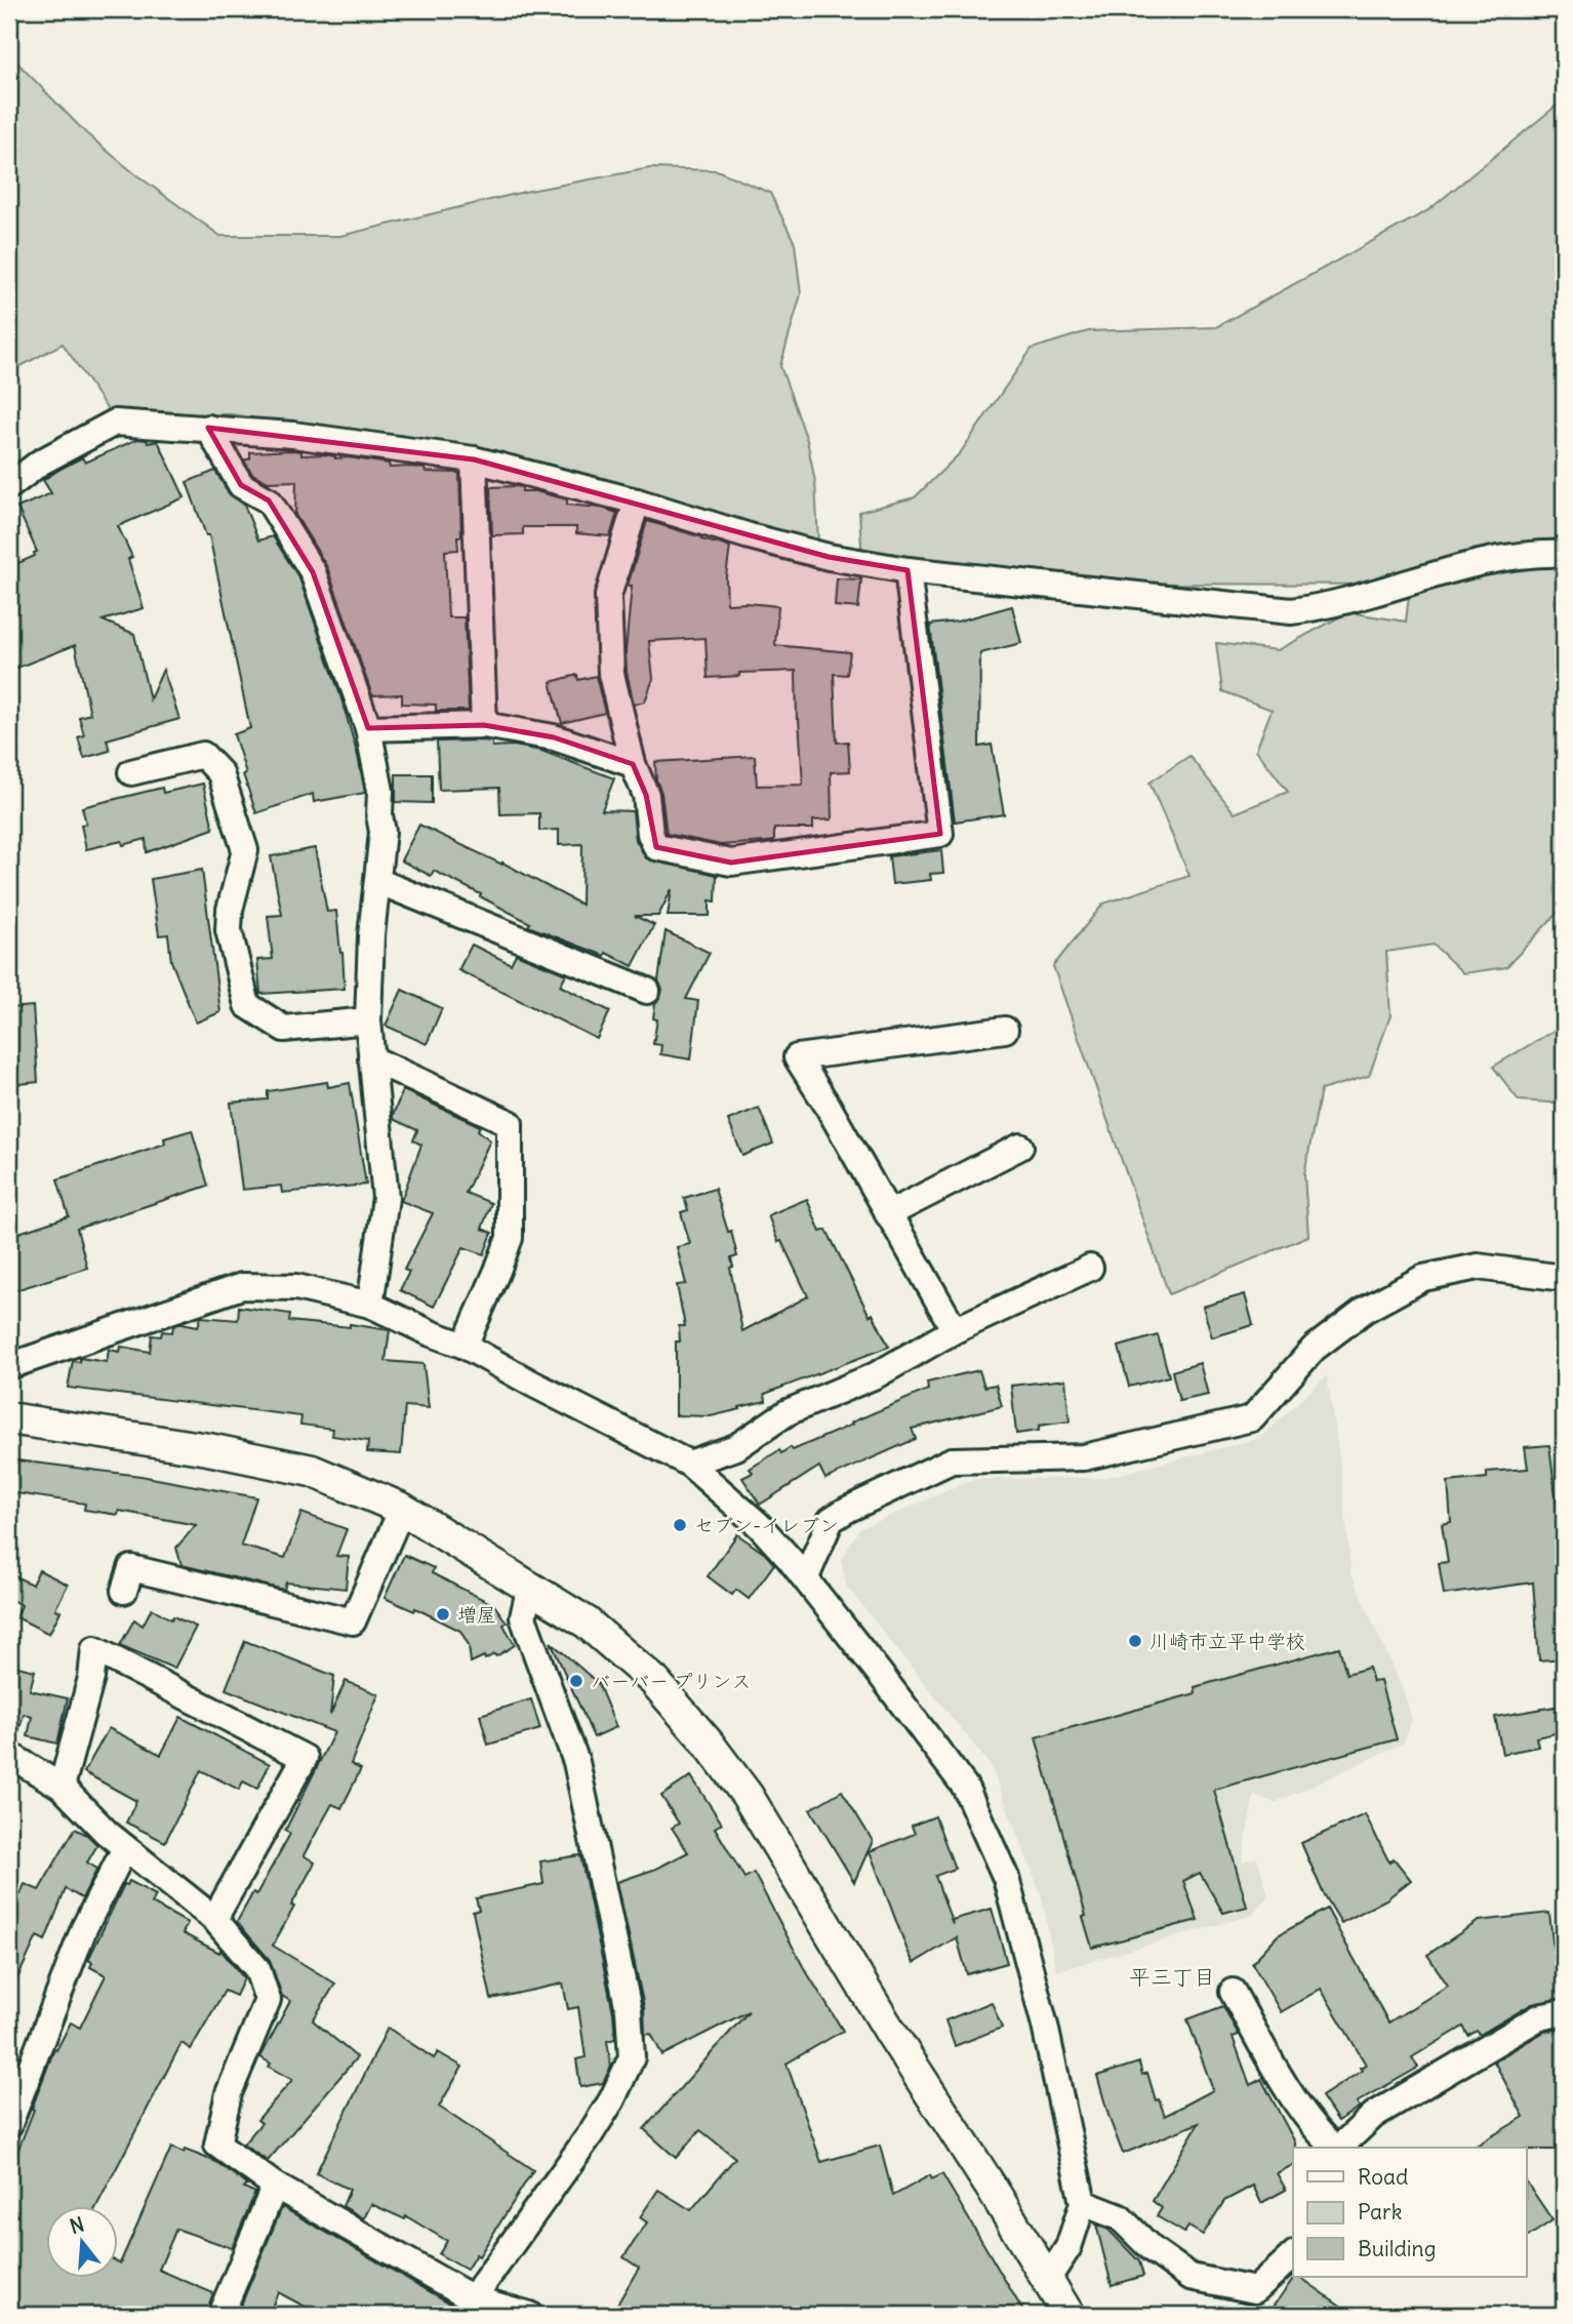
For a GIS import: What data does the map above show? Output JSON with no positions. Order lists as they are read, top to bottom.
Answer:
{
  "districts": ["平三丁目"],
  "places": [
    "セブン-イレブン",
    "増屋",
    "川崎市立平中学校",
    "バーバー プリンス"
  ],
  "legend": ["Road", "Park", "Building"],
  "north": "top"
}
